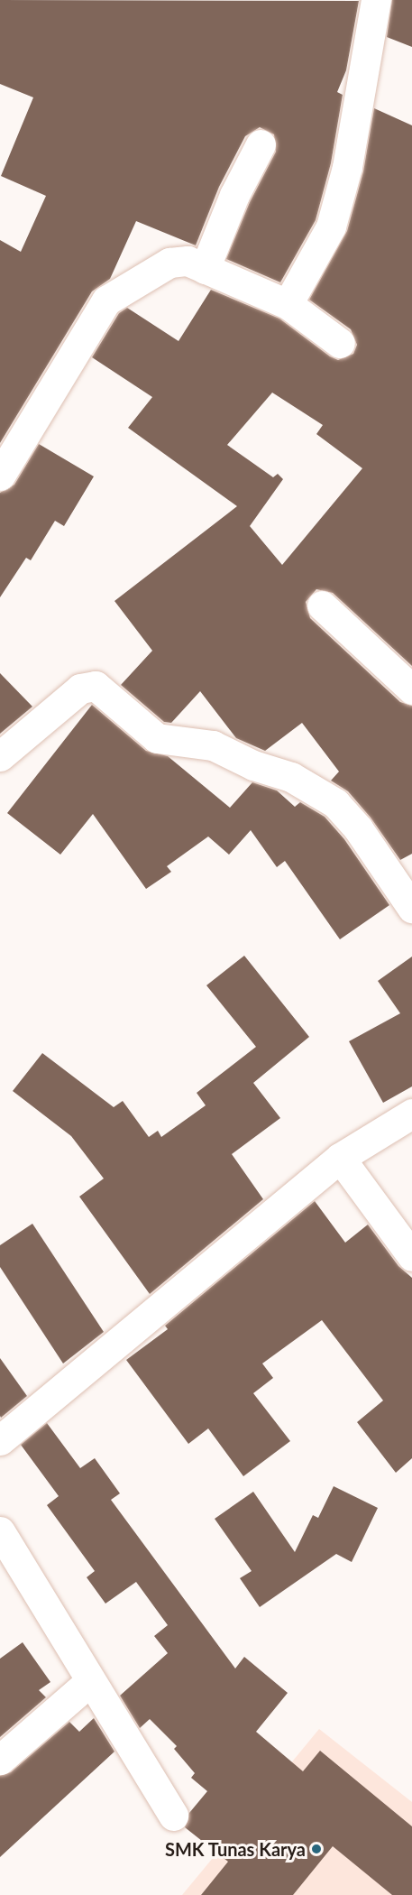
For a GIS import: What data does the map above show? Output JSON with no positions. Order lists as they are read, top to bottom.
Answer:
{
  "places": ["SMK Tunas Karya"]
}
